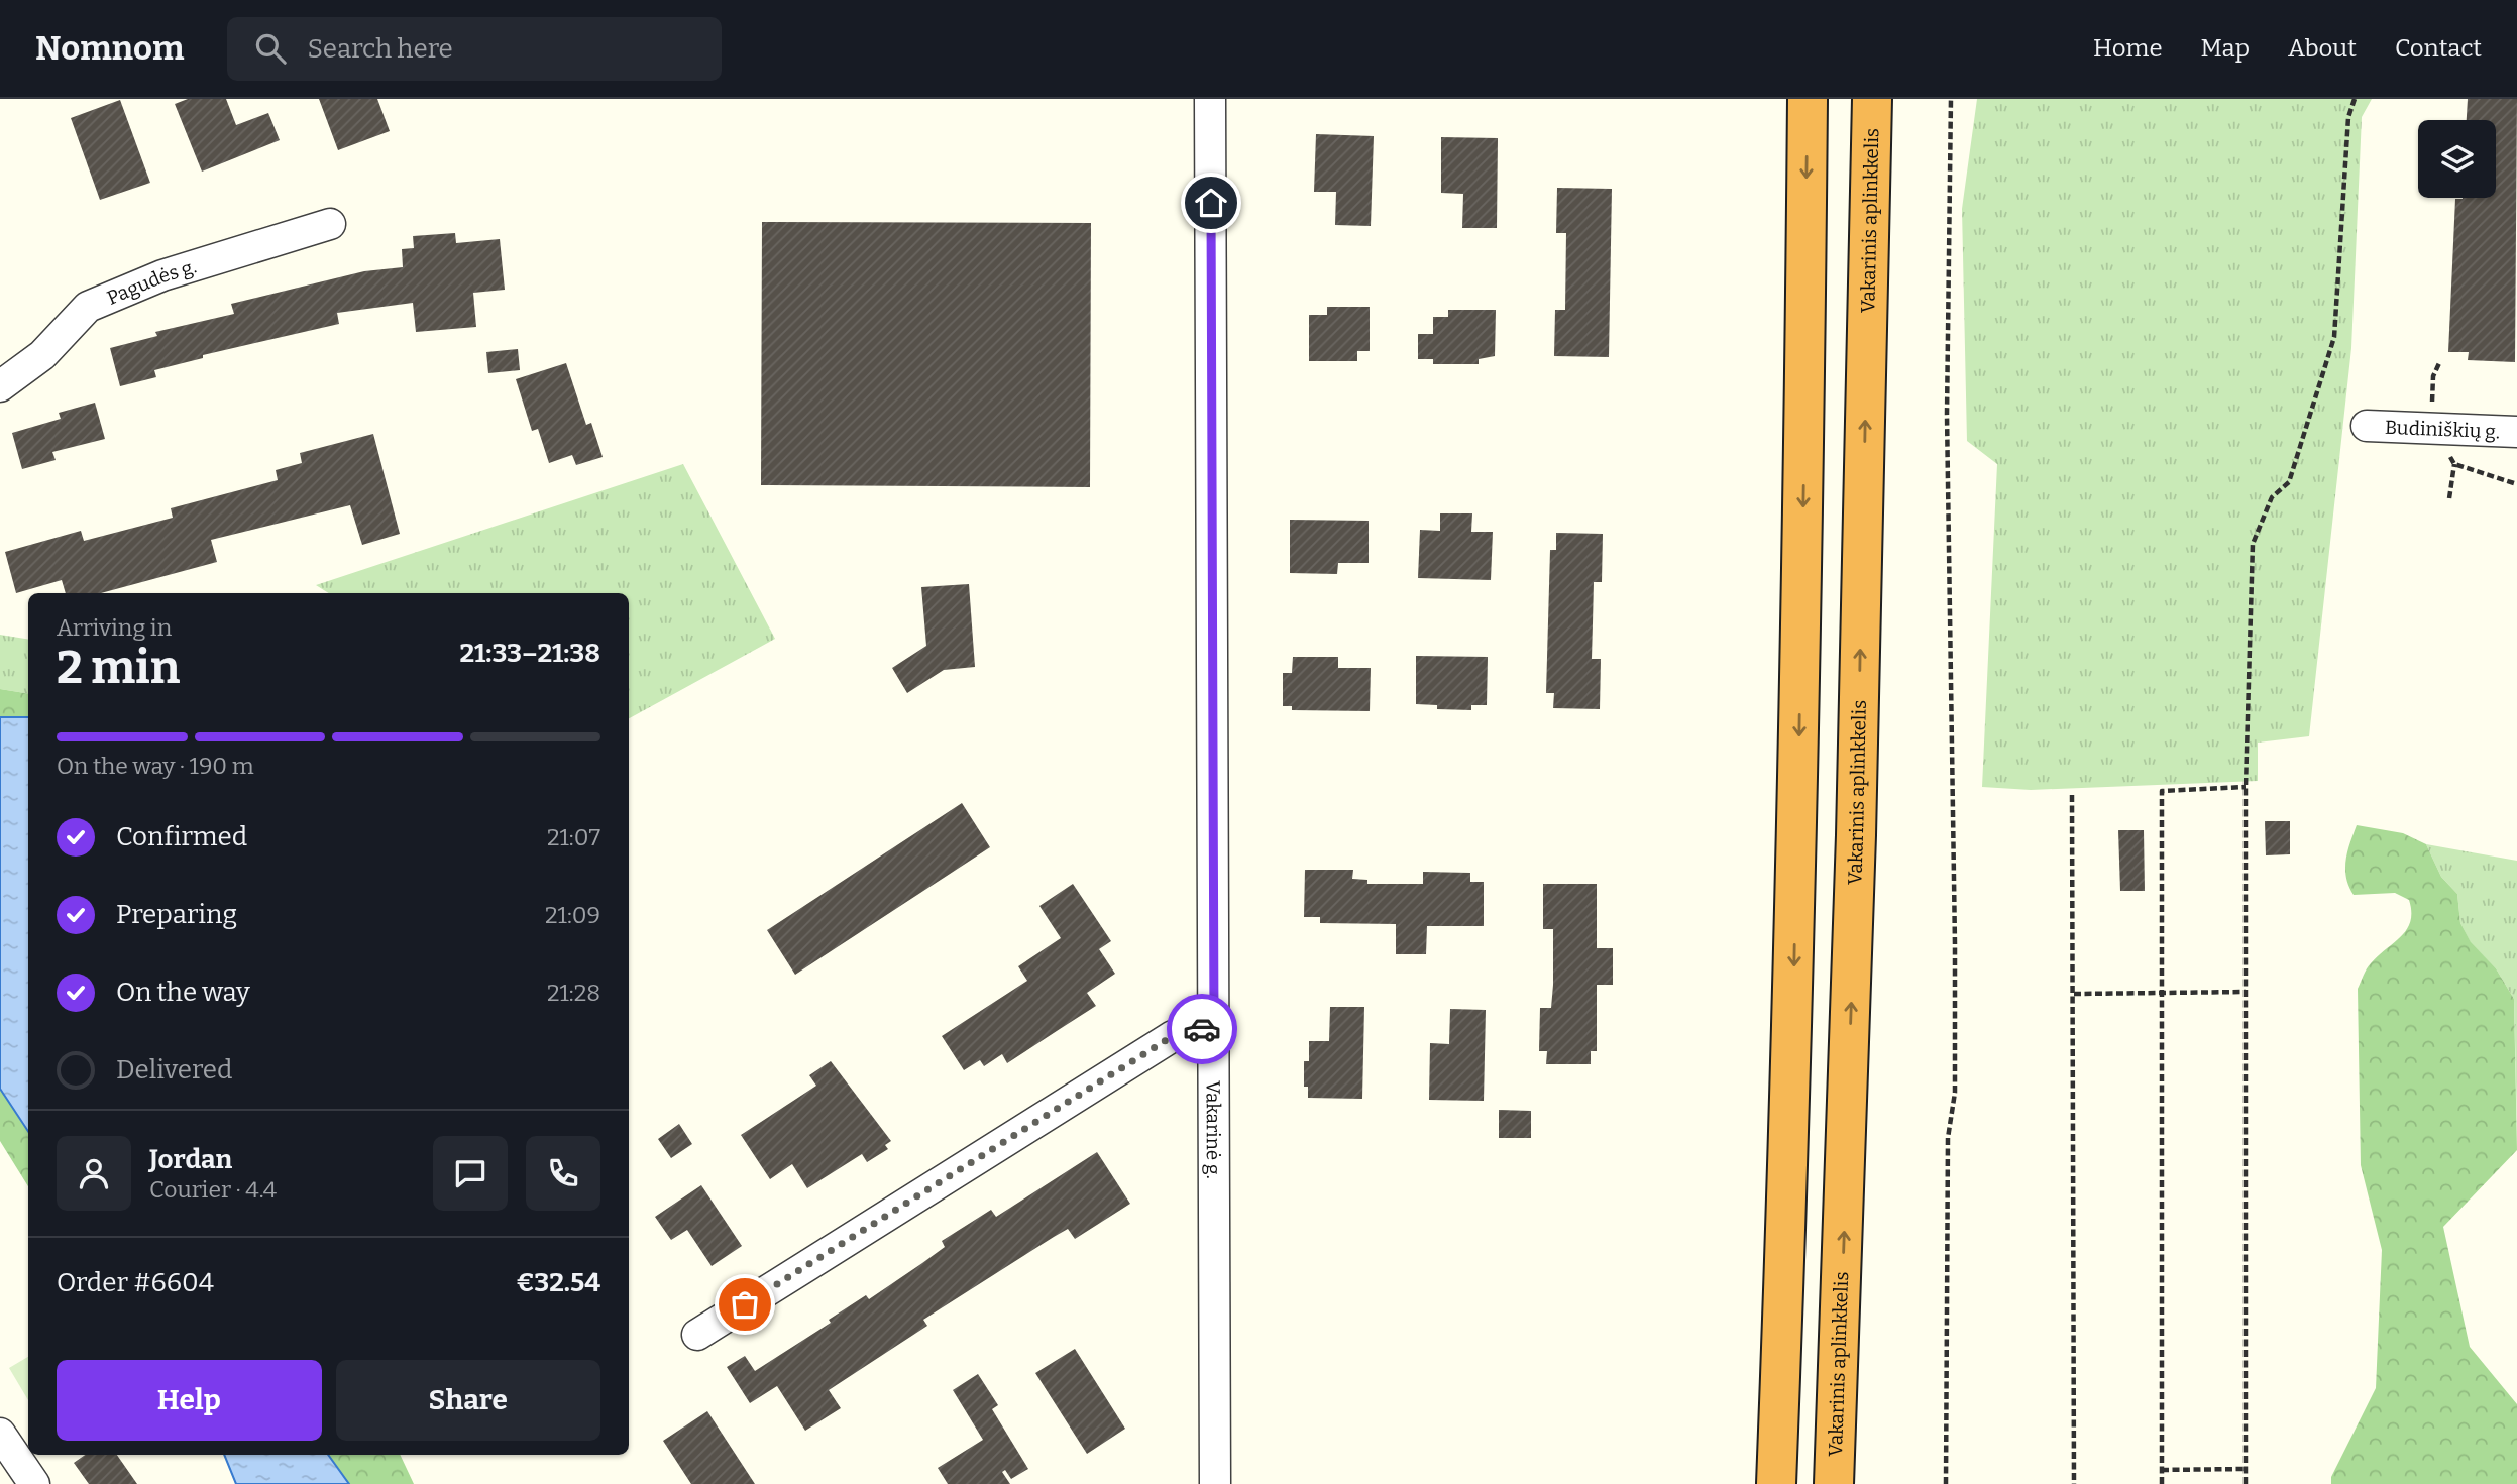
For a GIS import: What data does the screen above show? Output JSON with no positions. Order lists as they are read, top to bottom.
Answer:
{
  "streets": {
    "highway": ["Vakarinis aplinkkelis"],
    "street": ["Pagudės g.", "Budiniškių g.", "Vakarinė g."]
  },
  "page": {
    "header": "Nomnom",
    "search": "Search here",
    "nav": [
      "Home",
      "Map",
      "About",
      "Contact"
    ],
    "heading": ["2 min", "Arriving in", "21:33–21:38"],
    "panel": [
      "Jordan",
      "Courier · 4.4",
      "Order #6604",
      "€32.54"
    ],
    "bar": "On the way · 190 m",
    "list": [
      ["Confirmed", "21:07"],
      ["Preparing", "21:09"],
      ["On the way", "21:28"],
      "Delivered"
    ],
    "buttons": ["Help", "Share"]
  }
}
